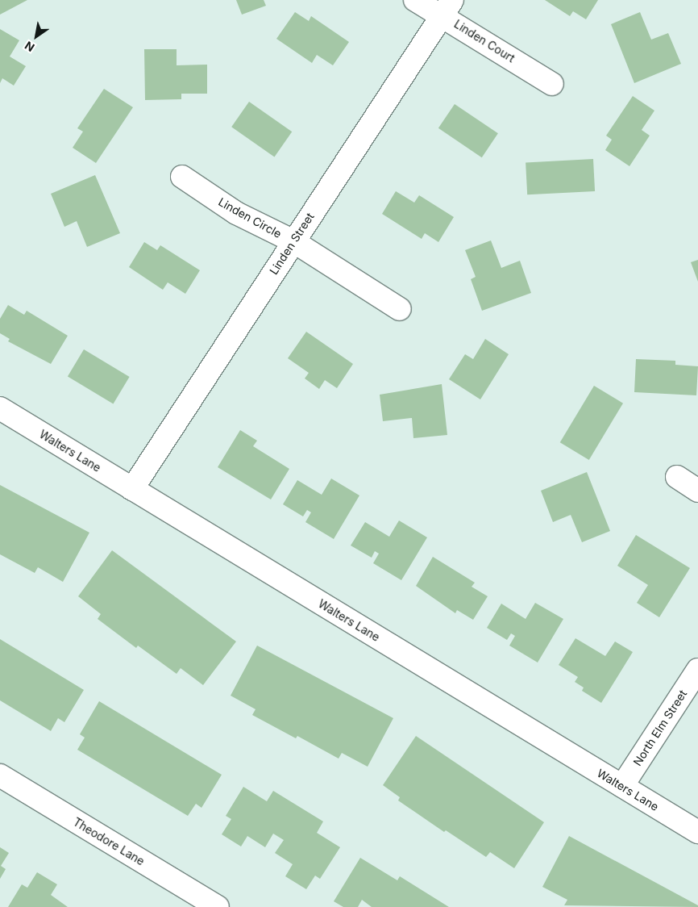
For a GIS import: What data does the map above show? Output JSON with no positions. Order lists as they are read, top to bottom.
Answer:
{
  "streets": {
    "street": [
      "Linden Court",
      "Linden Circle",
      "Linden Street",
      "Walters Lane",
      "North Elm Street",
      "Theodore Lane"
    ]
  },
  "crossings": [
    ["Linden Court", "Linden Street"],
    ["Linden Circle", "Linden Street"],
    ["Linden Street", "Walters Lane"],
    ["Walters Lane", "North Elm Street"]
  ],
  "north": "bottom left"
}
